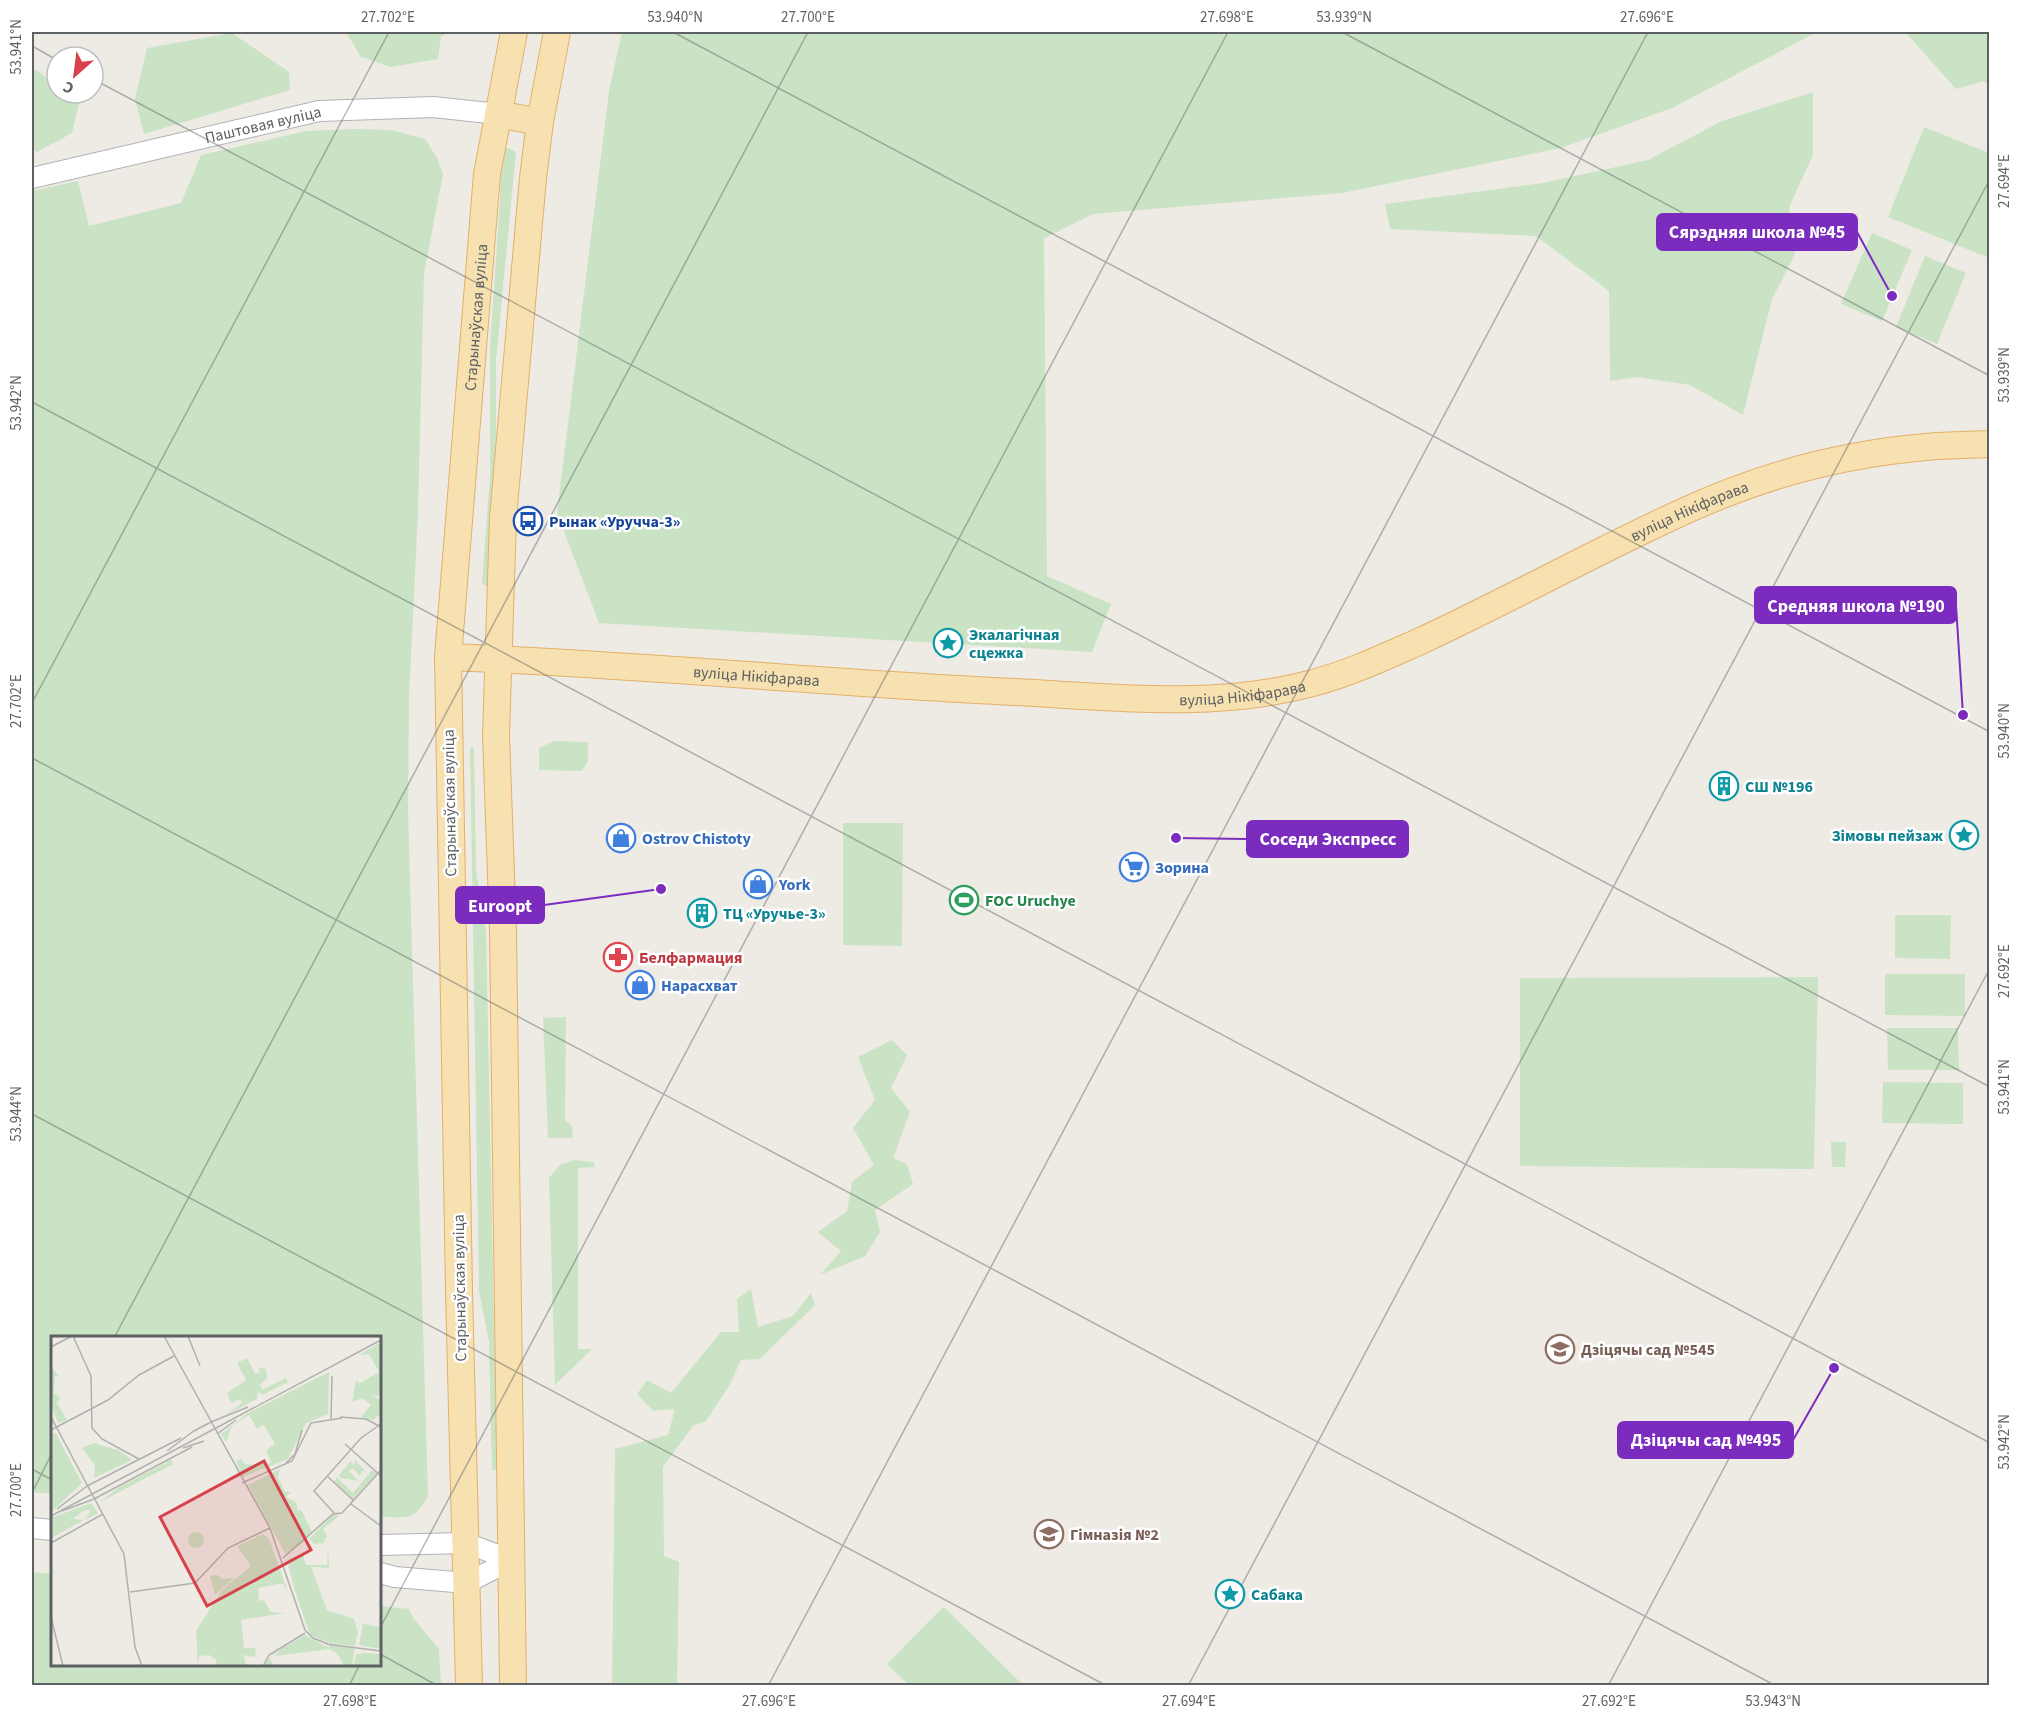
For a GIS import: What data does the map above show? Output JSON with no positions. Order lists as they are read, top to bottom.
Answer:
{
  "streets": {
    "main road": ["Старынаўская вуліца", "вуліца Нікіфарава"],
    "street": ["Паштовая вуліца"]
  },
  "crossings": [
    ["Паштовая вуліца", "Старынаўская вуліца"],
    ["Старынаўская вуліца", "вуліца Нікіфарава"]
  ],
  "places": {
    "other": [
      "Сярэдняя школа №45",
      "Средняя школа №190",
      "Соседи Экспресс",
      "Euroopt",
      "Дзіцячы сад №495"
    ],
    "bus stop": ["Рынак «Уручча-3»"],
    "place": ["Экалагічная сцежка", "Зімовы пейзаж", "Сабака"],
    "building": ["СШ №196", "ТЦ «Уручье-3»"],
    "shop": ["Ostrov Chistoty", "York", "Нарасхват"],
    "supermarket": ["Зорина"],
    "sports": ["FOC Uruchye"],
    "pharmacy": ["Белфармация"],
    "school or university": ["Дзіцячы сад №545", "Гімназія №2"]
  },
  "north": "bottom left",
  "coordinates": [
    "27.702°E",
    "53.940°N",
    "27.700°E",
    "27.698°E",
    "53.939°N",
    "27.696°E",
    "53.941°N",
    "27.694°E",
    "53.942°N",
    "27.692°E",
    "53.944°N",
    "53.943°N"
  ]
}
